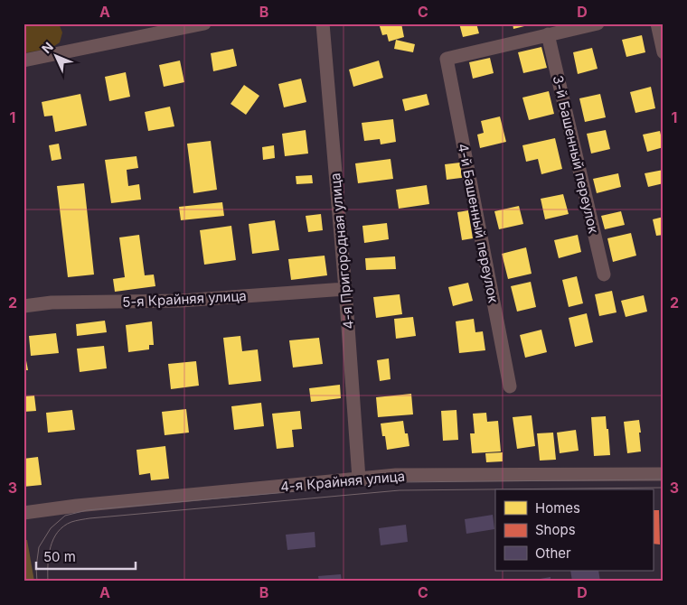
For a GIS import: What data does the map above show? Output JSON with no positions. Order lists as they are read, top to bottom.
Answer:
{
  "streets": {
    "street": [
      "3-й Башенный переулок",
      "4-й Башенный переулок",
      "4-я Пригородная улица",
      "5-я Крайняя улица",
      "4-я Крайняя улица"
    ]
  },
  "crossings": [
    ["3-й Башенный переулок", "4-й Башенный переулок"],
    ["4-я Пригородная улица", "5-я Крайняя улица"],
    ["4-я Пригородная улица", "4-я Крайняя улица"]
  ],
  "legend": ["Homes", "Shops", "Other"],
  "scale_bar": "50 m",
  "north": "top left",
  "grid": {
    "columns": [
      "A",
      "B",
      "C",
      "D"
    ],
    "rows": ["1", "2", "3"]
  }
}
